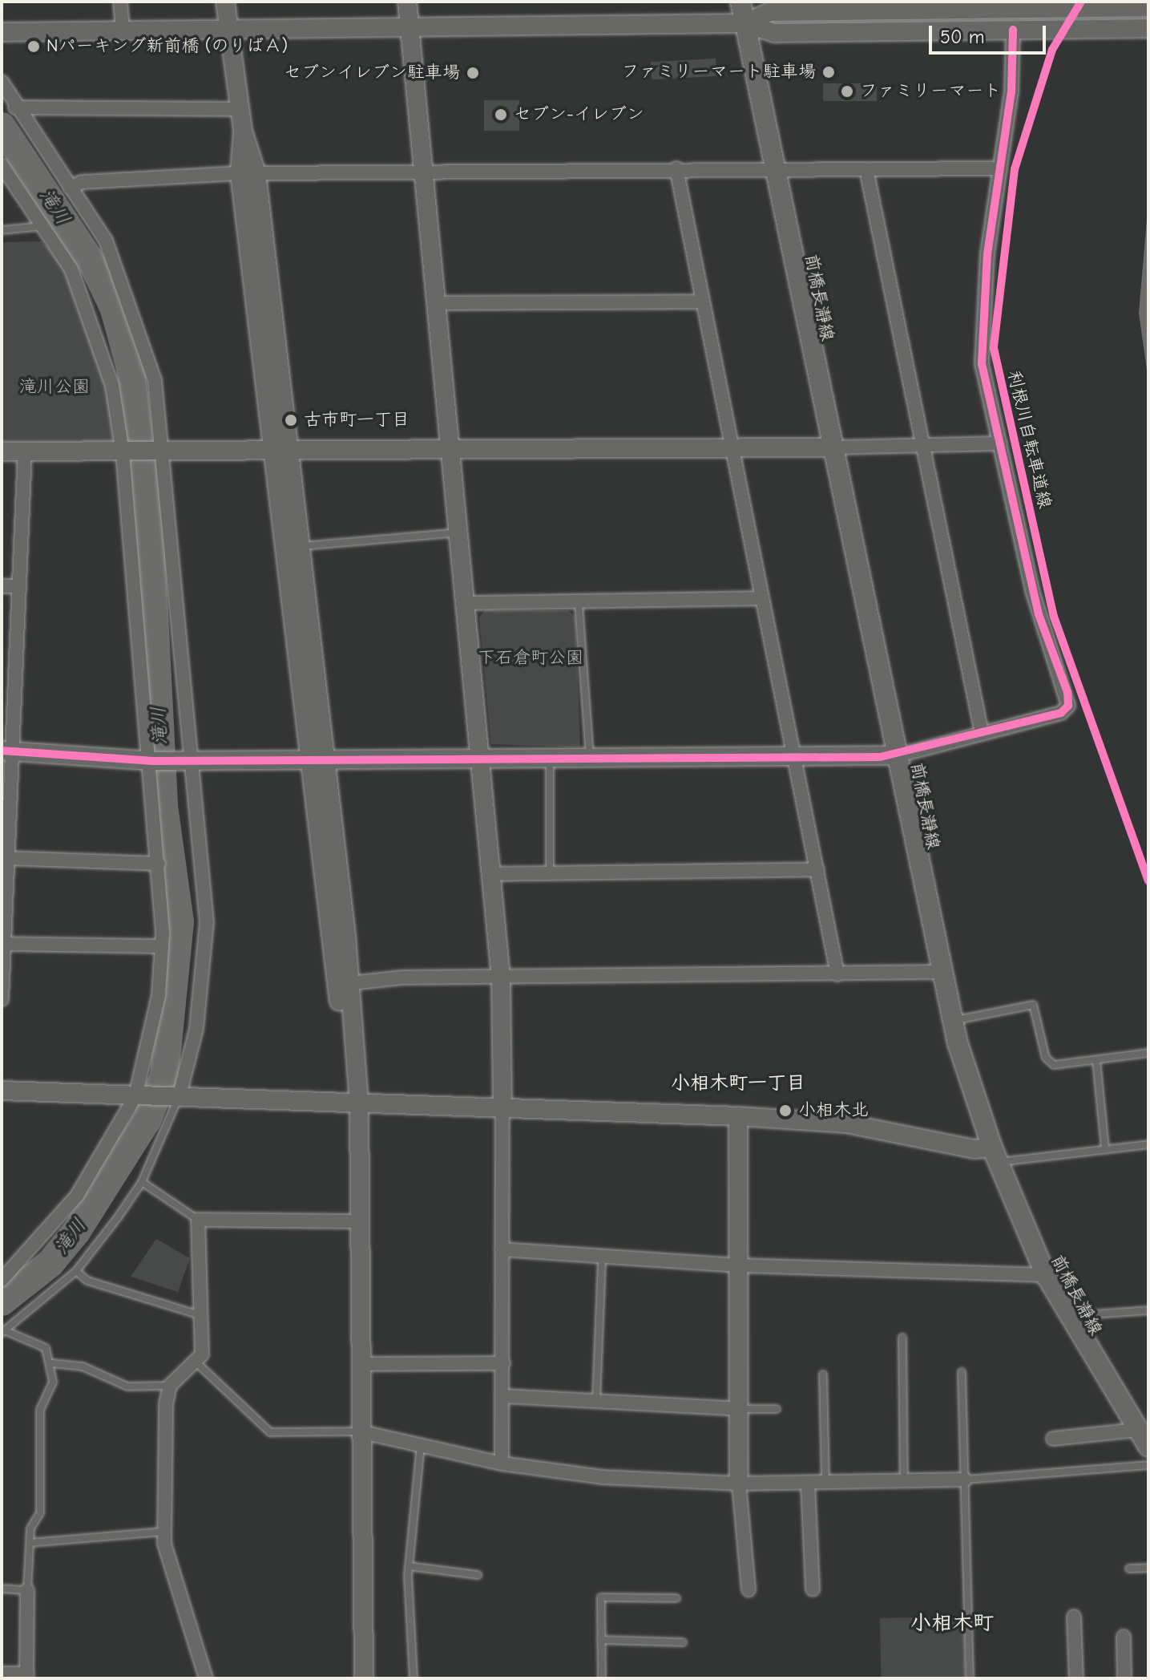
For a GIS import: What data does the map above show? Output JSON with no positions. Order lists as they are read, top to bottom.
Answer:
{
  "streets": {
    "main road": ["前橋長瀞線"],
    "cycle path": ["利根川自転車道線"]
  },
  "districts": ["小相木町一丁目", "小相木町"],
  "water": ["滝川"],
  "parks": ["滝川公園", "下石倉町公園"],
  "places": [
    "Nパーキング新前橋 (のりばＡ)",
    "ファミリーマート駐車場",
    "セブンイレブン駐車場",
    "ファミリーマート",
    "セブン-イレブン",
    "古市町一丁目",
    "小相木北"
  ],
  "scale_bar": "50 m"
}
